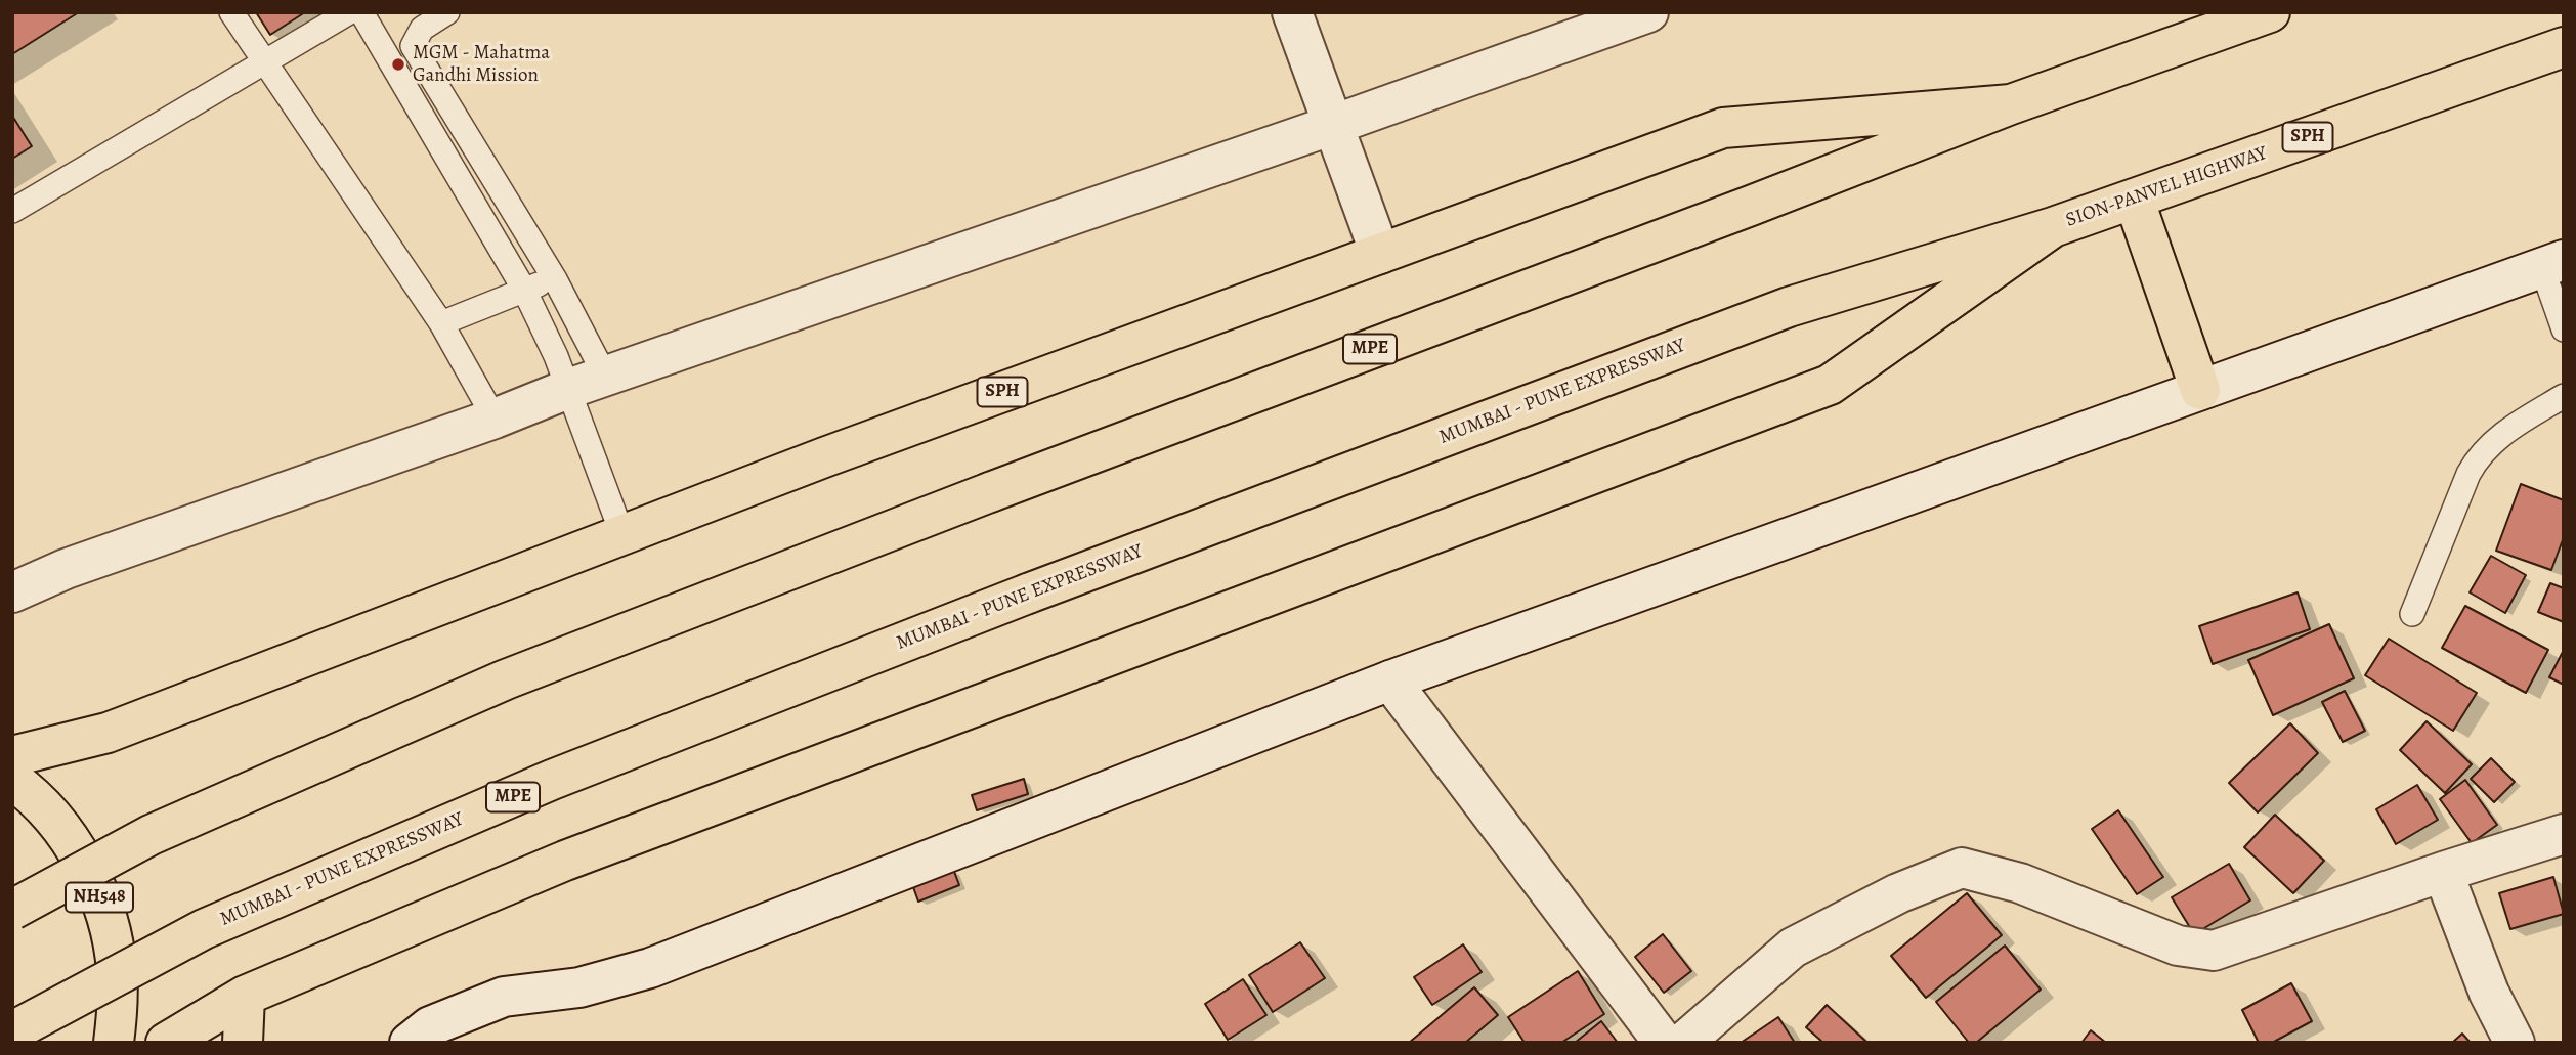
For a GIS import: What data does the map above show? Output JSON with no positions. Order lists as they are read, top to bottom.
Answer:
{
  "streets": {
    "highway": [
      "SPH",
      "SION-PANVEL HIGHWAY",
      "MPE",
      "MUMBAI - PUNE EXPRESSWAY",
      "NH548"
    ]
  },
  "crossings": [
    ["SPH", "SION-PANVEL HIGHWAY"],
    ["SPH", "MPE"],
    ["SPH", "MUMBAI - PUNE EXPRESSWAY"],
    ["SION-PANVEL HIGHWAY", "MUMBAI - PUNE EXPRESSWAY"]
  ],
  "places": ["MGM - Mahatma Gandhi Mission"]
}
